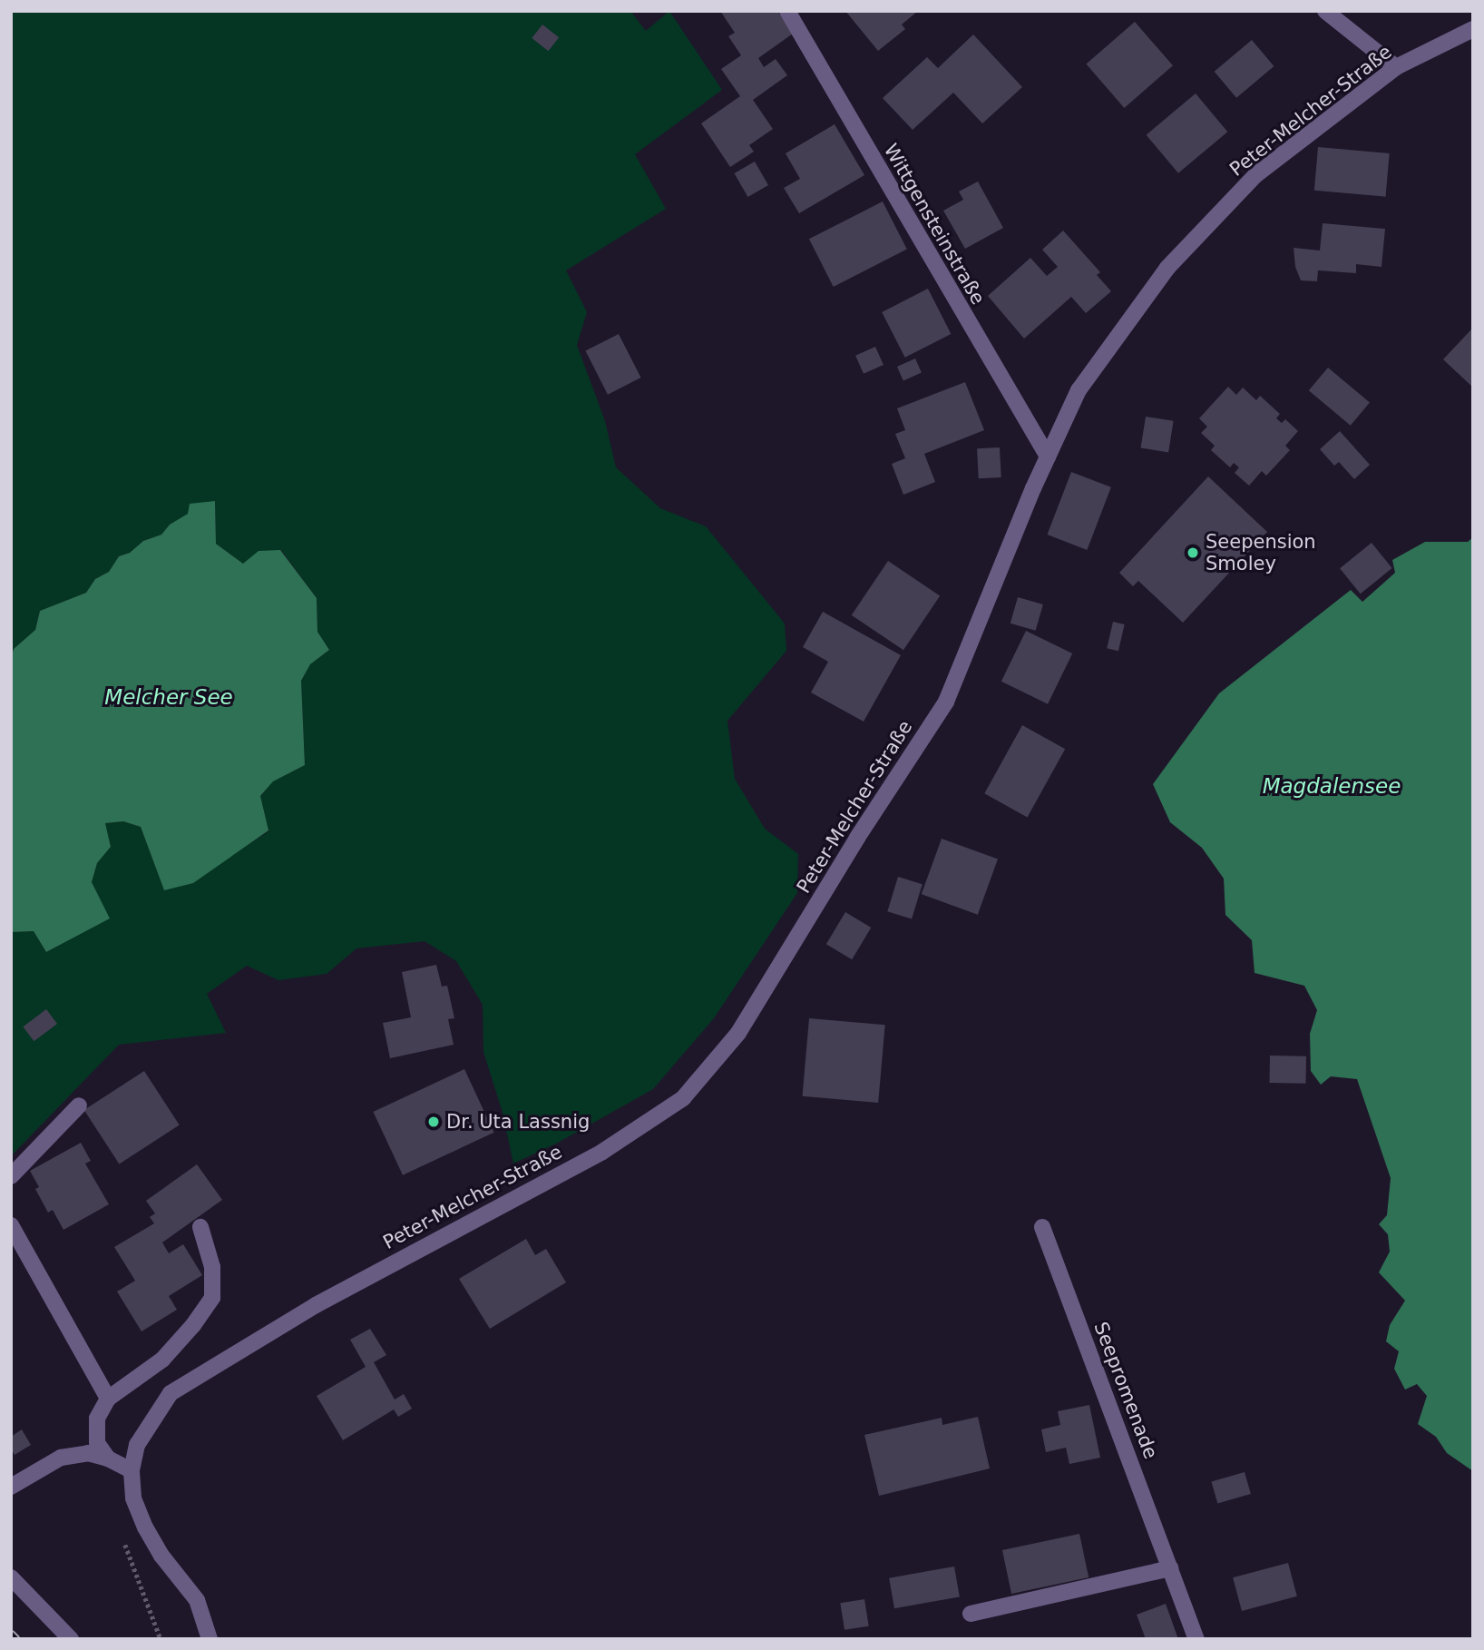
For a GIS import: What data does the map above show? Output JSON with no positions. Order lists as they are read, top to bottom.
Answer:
{
  "streets": {
    "street": ["Peter-Melcher-Straße", "Wittgensteinstraße", "Seepromenade"]
  },
  "crossings": [
    ["Peter-Melcher-Straße", "Wittgensteinstraße"]
  ],
  "water": ["Melcher See", "Magdalensee"],
  "places": ["Seepension Smoley", "Dr. Uta Lassnig"]
}
